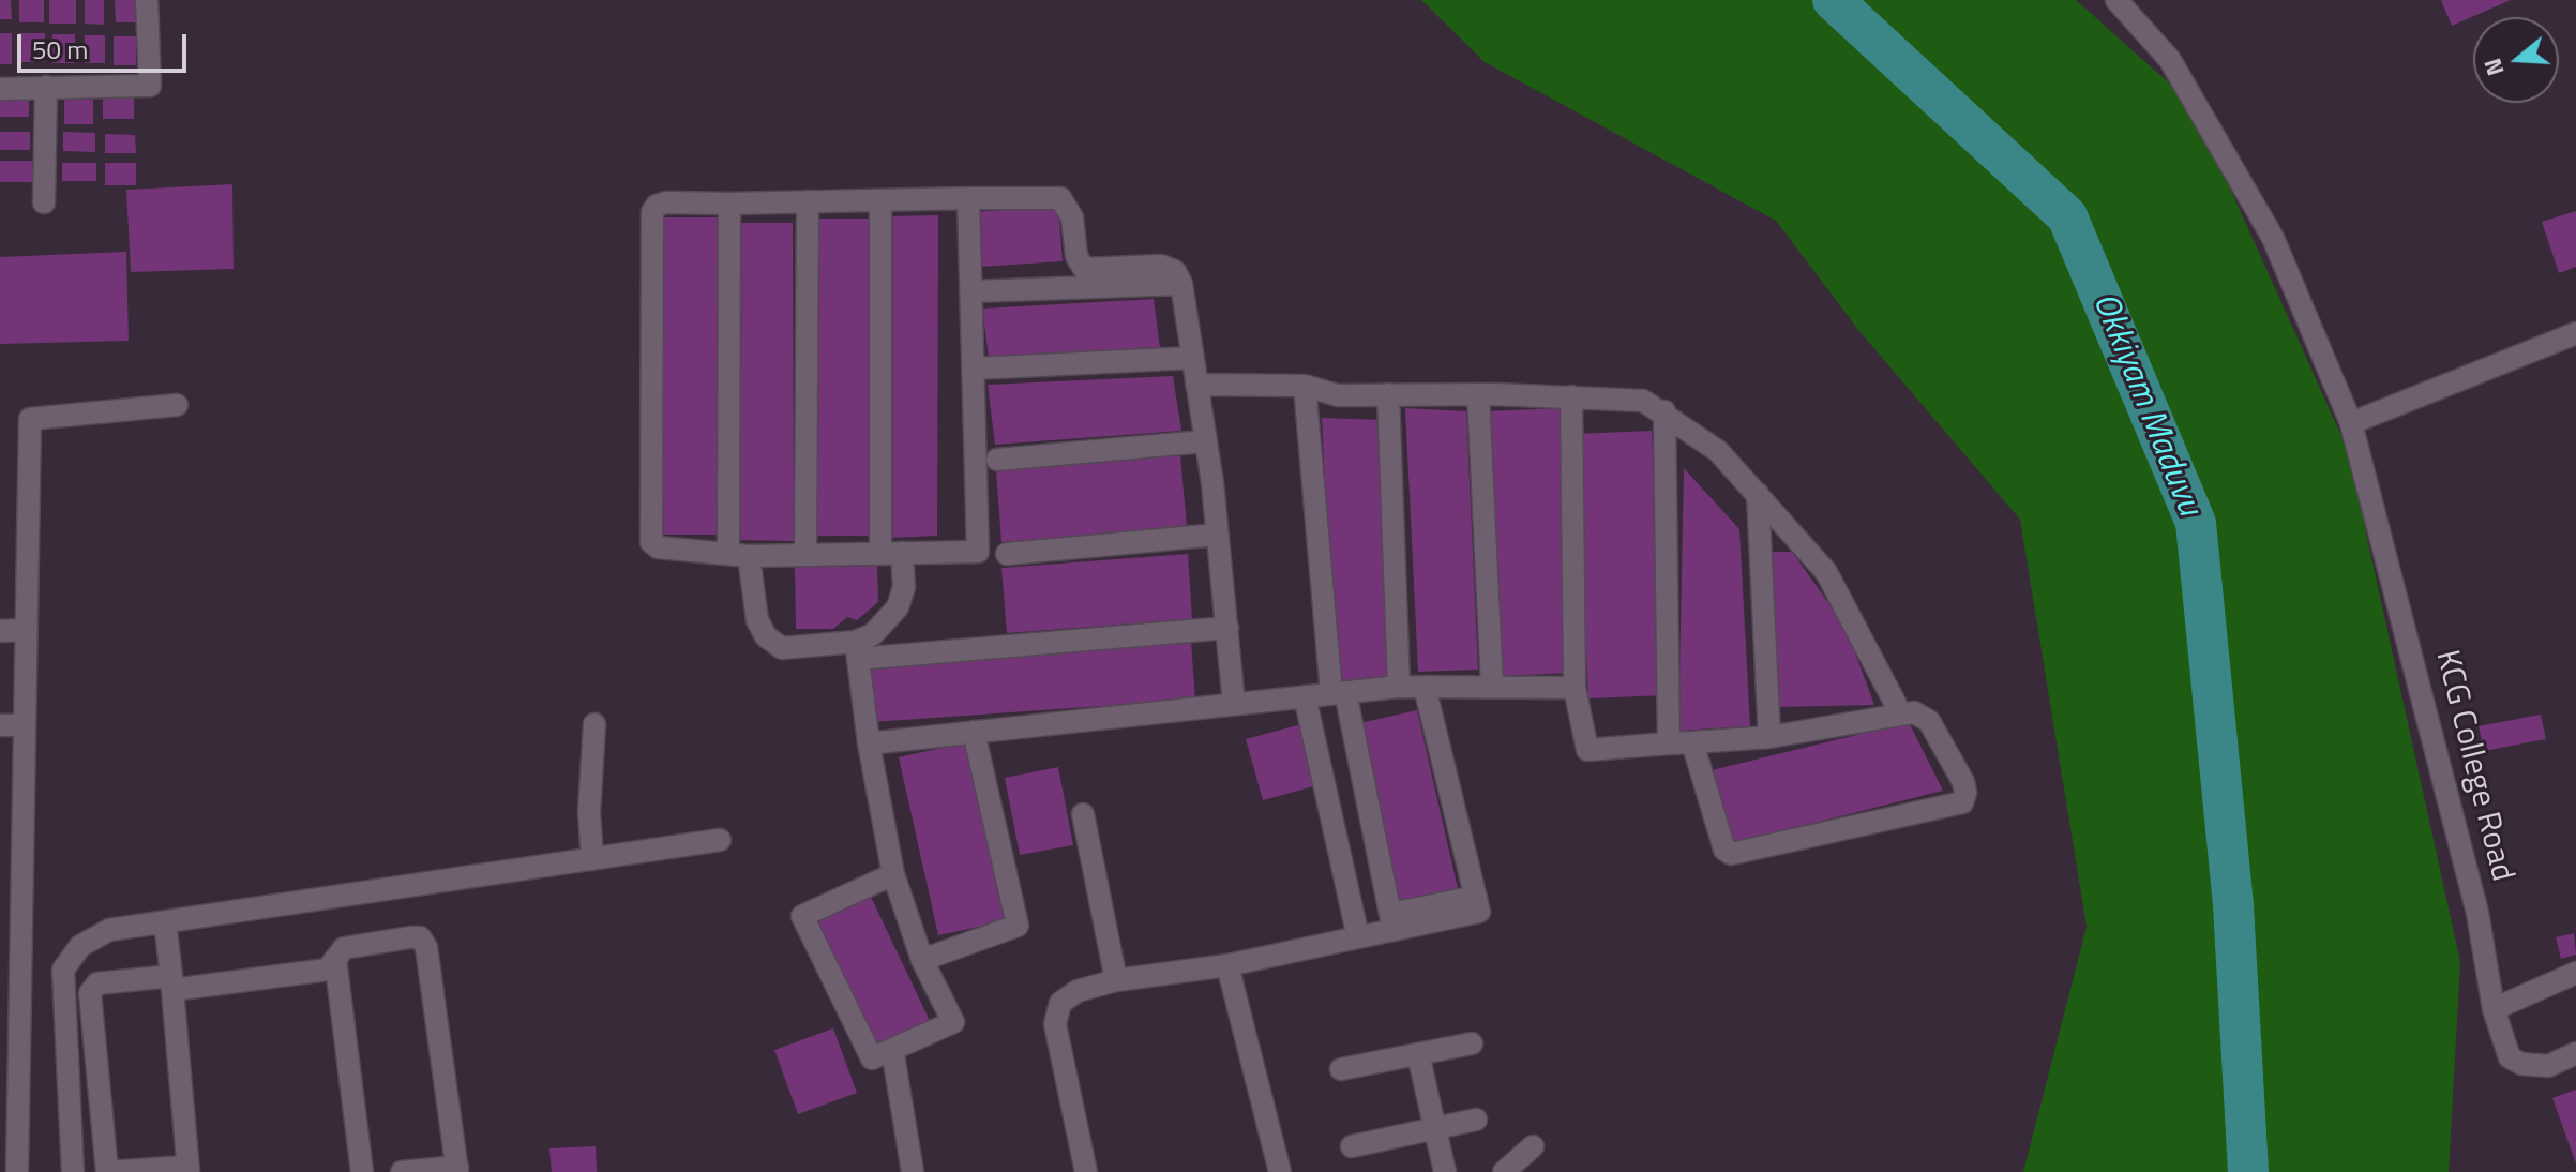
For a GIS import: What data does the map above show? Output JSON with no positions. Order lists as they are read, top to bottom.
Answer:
{
  "streets": {
    "street": ["KCG College Road"]
  },
  "water": ["Okkiyam Maduvu"],
  "scale_bar": "50 m",
  "north": "left"
}
